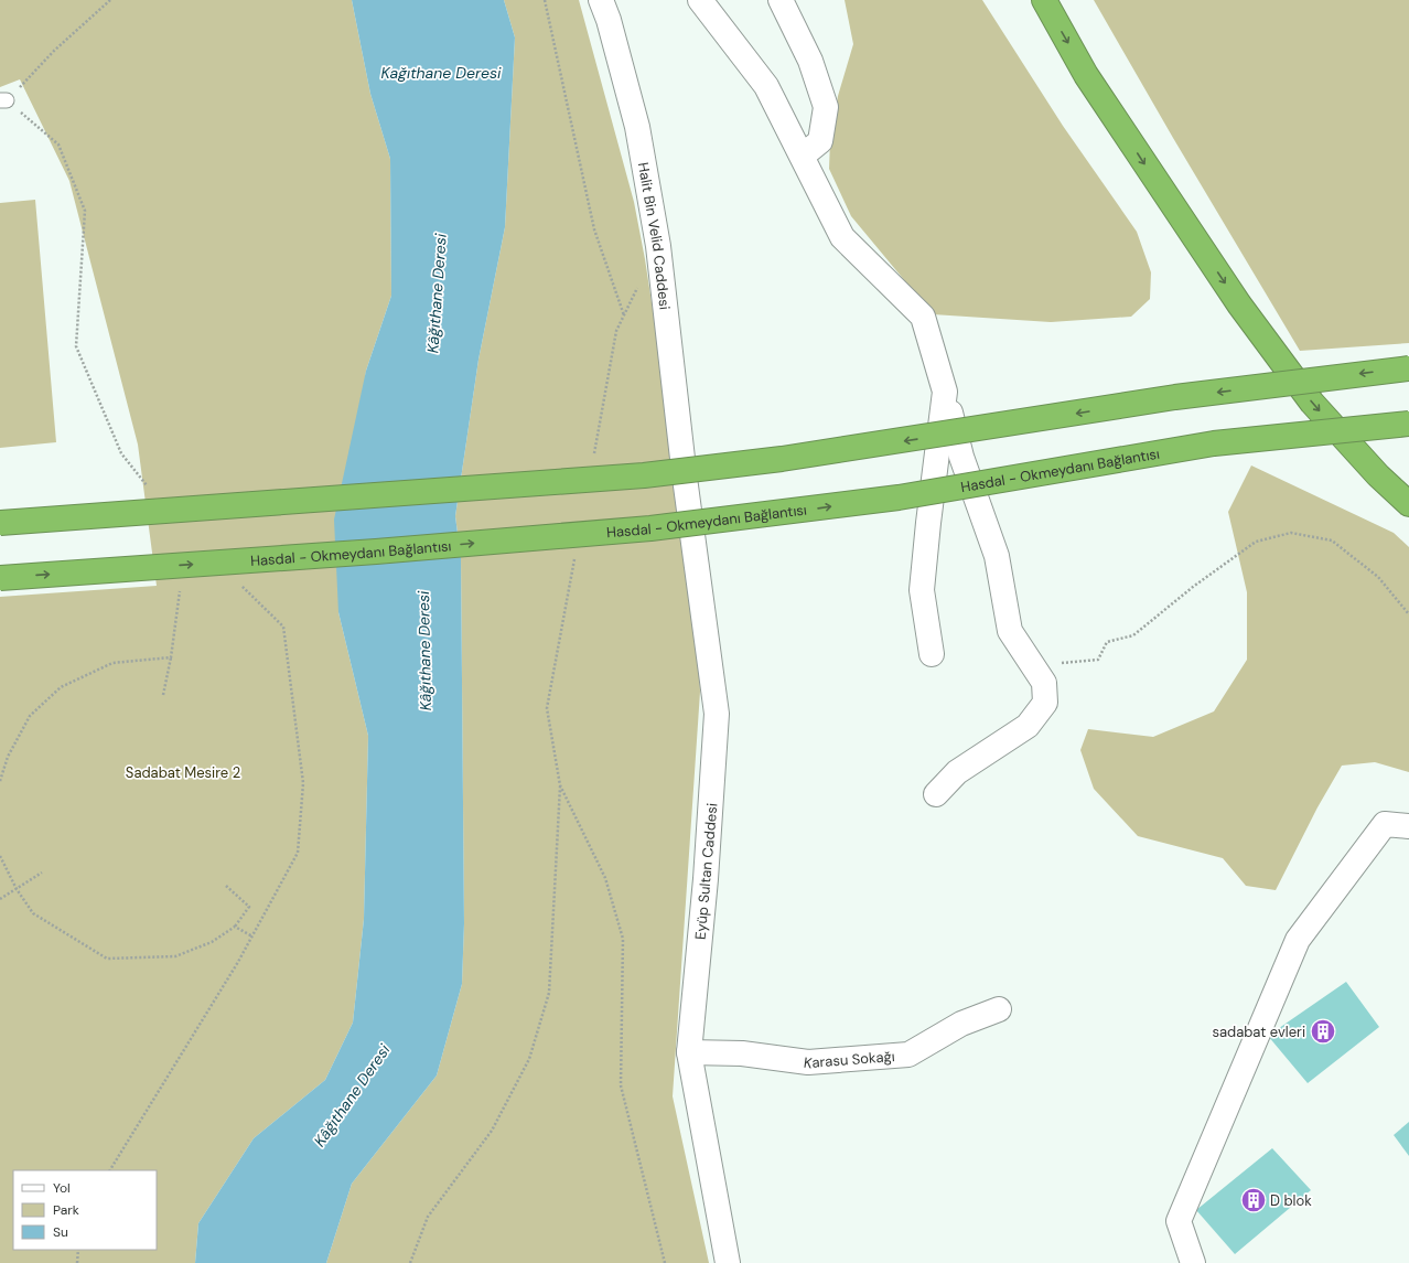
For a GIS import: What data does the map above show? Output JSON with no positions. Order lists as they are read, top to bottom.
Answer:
{
  "streets": {
    "highway": ["Hasdal - Okmeydanı Bağlantısı"],
    "street": ["Halit Bin Velid Caddesi", "Eyüp Sultan Caddesi", "Karasu Sokağı"]
  },
  "crossings": [
    ["Halit Bin Velid Caddesi", "Eyüp Sultan Caddesi"],
    ["Eyüp Sultan Caddesi", "Karasu Sokağı"]
  ],
  "water": ["Kağıthane Deresi", "Kâğıthane Deresi"],
  "parks": ["Sadabat Mesire 2"],
  "places": {
    "building": ["sadabat evleri", "D blok"]
  },
  "legend": ["Yol", "Park", "Su"]
}
